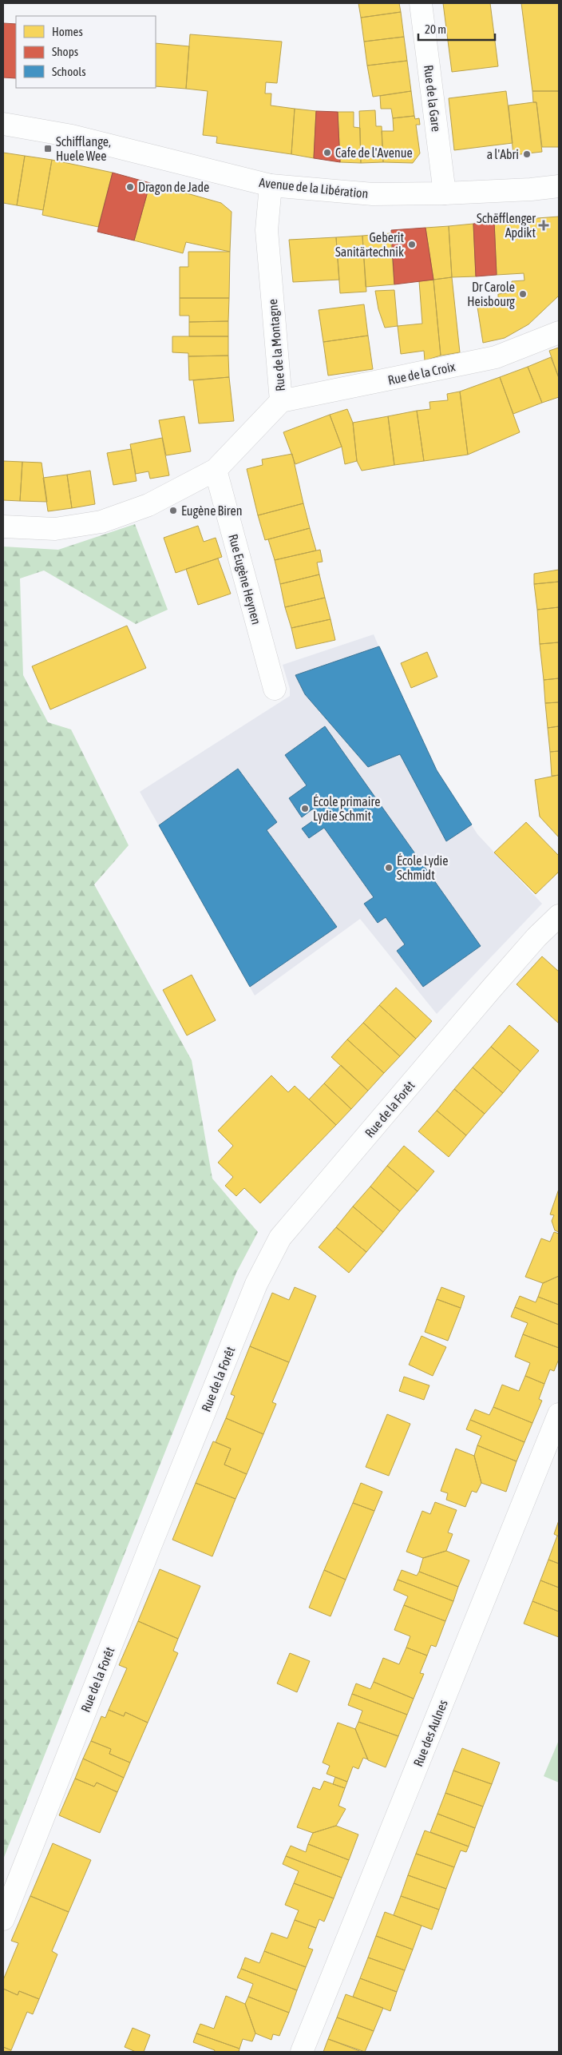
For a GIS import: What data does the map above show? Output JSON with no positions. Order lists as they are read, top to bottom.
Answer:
{
  "streets": {
    "street": [
      "Rue de la Gare",
      "Avenue de la Libération",
      "Rue de la Montagne",
      "Rue de la Croix",
      "Rue Eugène Heynen",
      "Rue de la Forêt",
      "Rue des Aulnes"
    ]
  },
  "crossings": [
    ["Rue de la Gare", "Avenue de la Libération"],
    ["Avenue de la Libération", "Rue de la Montagne"],
    ["Rue de la Montagne", "Rue de la Croix"],
    ["Rue de la Montagne", "Rue Eugène Heynen"]
  ],
  "places": {
    "transit": ["Schifflange, Huele Wee"],
    "other": [
      "Cafe de l'Avenue",
      "a l'Abri",
      "Dragon de Jade",
      "Geberit Sanitärtechnik",
      "Dr Carole Heisbourg",
      "Eugène Biren",
      "École primaire Lydie Schmit",
      "École Lydie Schmidt"
    ],
    "health": ["Schëfflenger Apdikt"]
  },
  "legend": ["Homes", "Shops", "Schools"],
  "scale_bar": "20 m"
}
